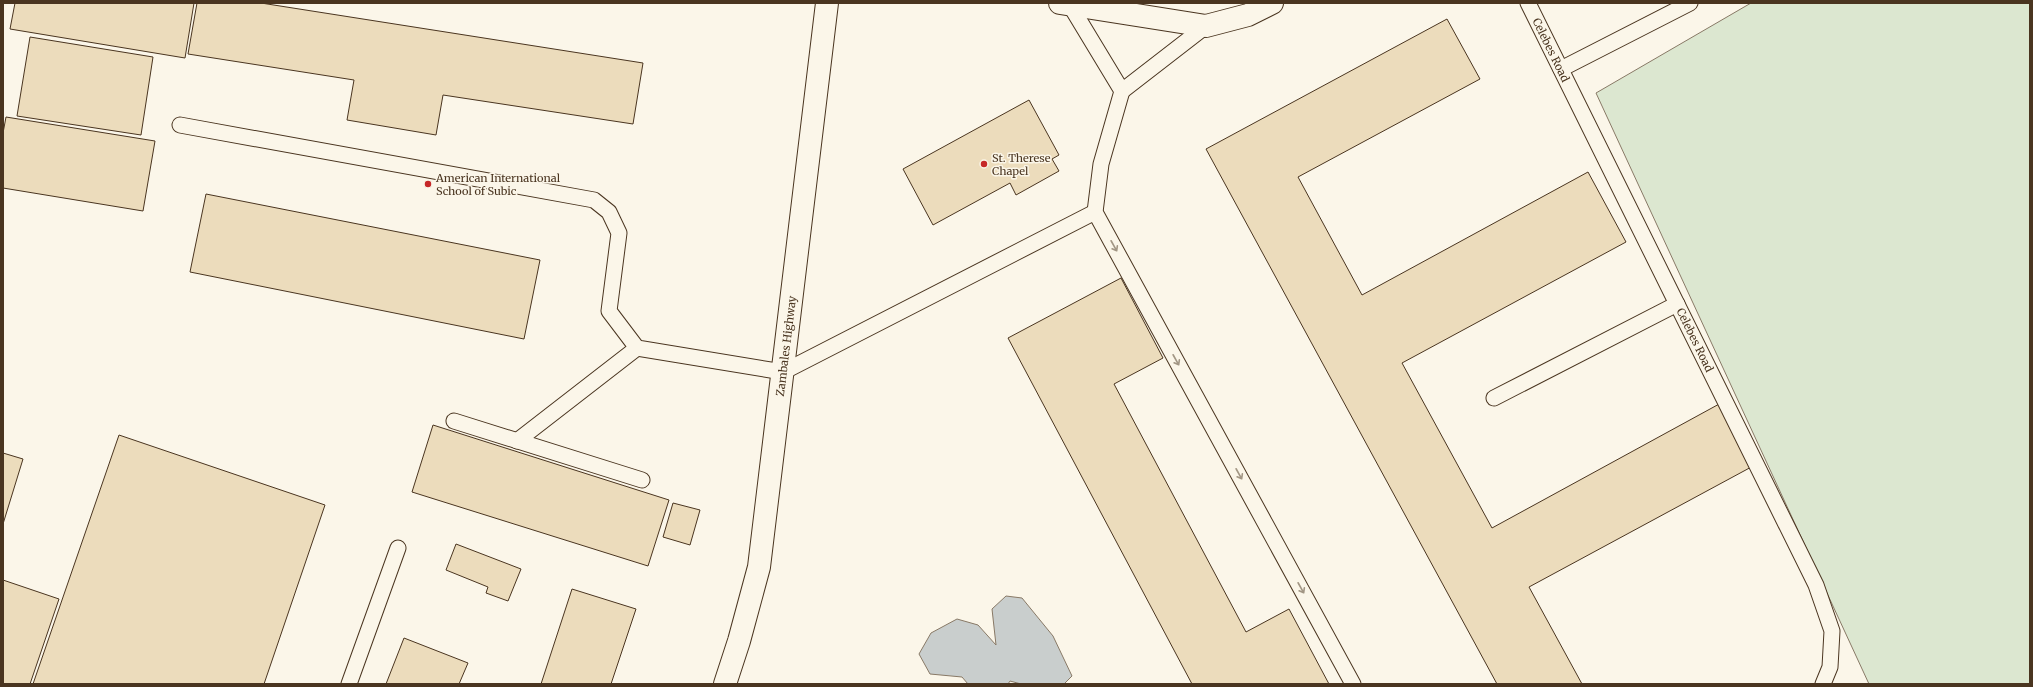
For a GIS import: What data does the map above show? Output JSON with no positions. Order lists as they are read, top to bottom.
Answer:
{
  "streets": {
    "main road": ["Zambales Highway"],
    "lane": ["Celebes Road"]
  },
  "places": ["St. Therese Chapel", "American International School of Subic"]
}
